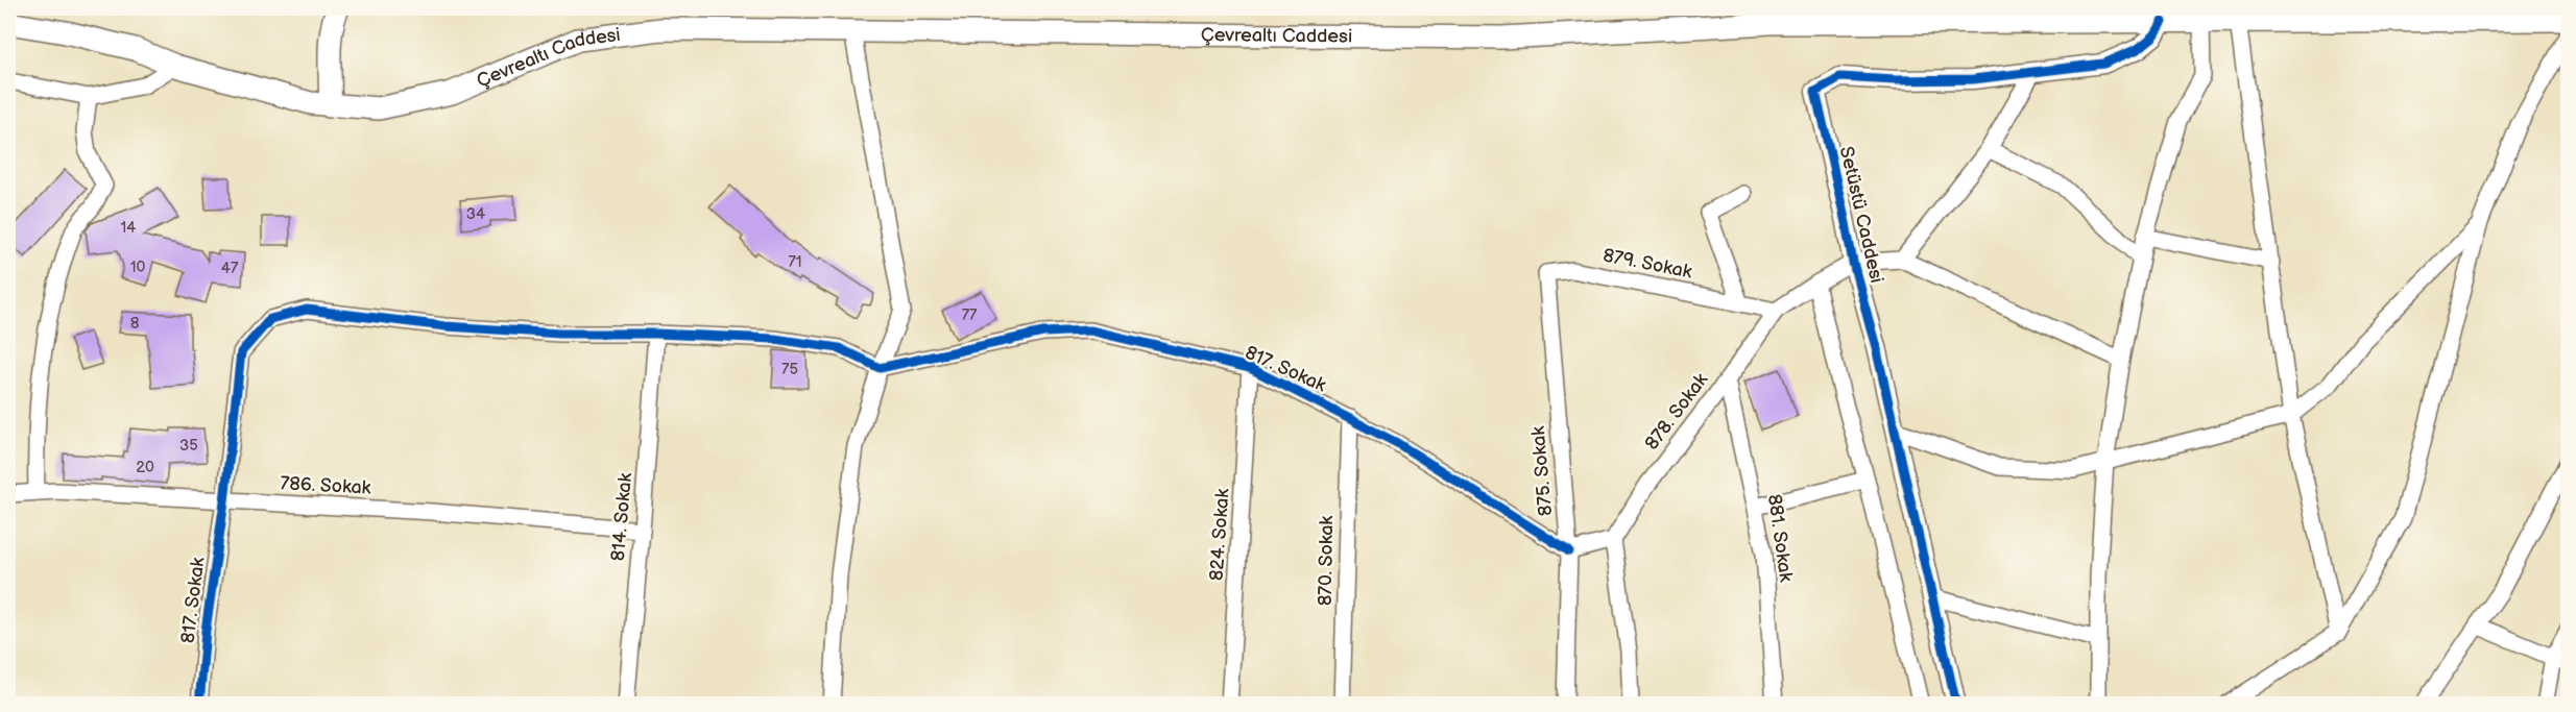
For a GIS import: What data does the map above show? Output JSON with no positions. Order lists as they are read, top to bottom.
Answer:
{
  "streets": {
    "main road": ["Çevrealtı Caddesi"],
    "street": [
      "Setüstü Caddesi",
      "879. Sokak",
      "817. Sokak",
      "878. Sokak",
      "875. Sokak",
      "786. Sokak",
      "814. Sokak",
      "824. Sokak",
      "881. Sokak",
      "870. Sokak"
    ]
  },
  "crossings": [
    ["Çevrealtı Caddesi", "Setüstü Caddesi"],
    ["879. Sokak", "878. Sokak"],
    ["879. Sokak", "875. Sokak"],
    ["817. Sokak", "875. Sokak"],
    ["817. Sokak", "786. Sokak"],
    ["817. Sokak", "814. Sokak"],
    ["817. Sokak", "824. Sokak"],
    ["817. Sokak", "870. Sokak"],
    ["878. Sokak", "881. Sokak"],
    ["786. Sokak", "814. Sokak"]
  ],
  "house_numbers": [
    "34",
    "14",
    "71",
    "10",
    "47",
    "77",
    "8",
    "75",
    "35",
    "20"
  ]
}
